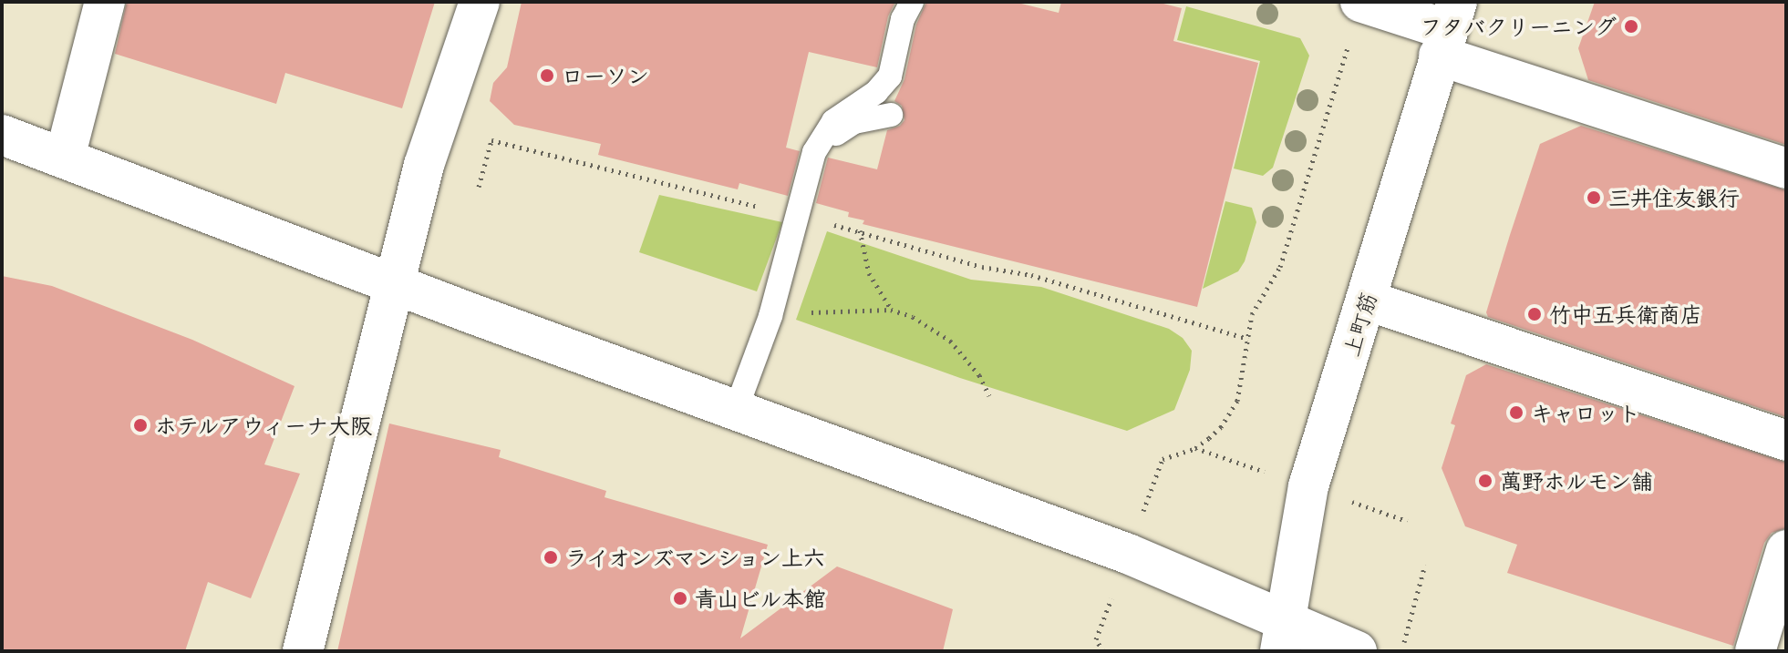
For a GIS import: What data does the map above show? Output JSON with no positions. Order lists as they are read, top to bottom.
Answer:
{
  "streets": {
    "street": ["上町筋"]
  },
  "places": [
    "フタバクリーニング",
    "ローソン",
    "三井住友銀行",
    "竹中五兵衛商店",
    "キャロット",
    "ホテルアウィーナ大阪",
    "萬野ホルモン舗",
    "ライオンズマンション上六",
    "青山ビル本館"
  ]
}
